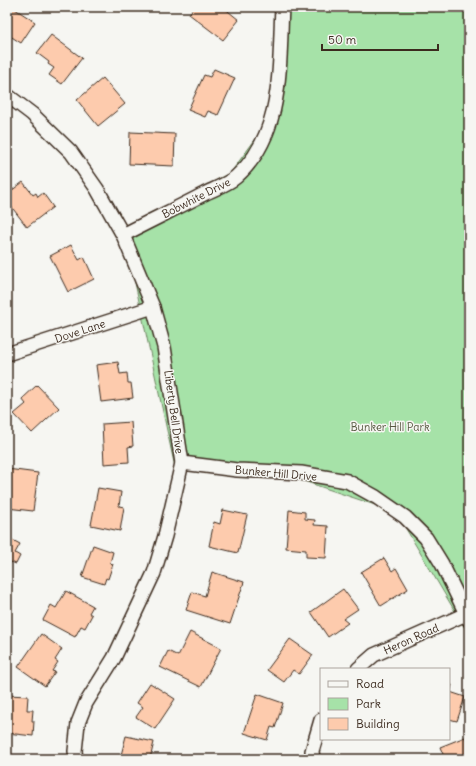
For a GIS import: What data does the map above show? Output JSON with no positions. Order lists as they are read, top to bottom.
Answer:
{
  "streets": {
    "street": [
      "Bobwhite Drive",
      "Dove Lane",
      "Liberty Bell Drive",
      "Bunker Hill Drive",
      "Heron Road"
    ]
  },
  "crossings": [
    ["Bobwhite Drive", "Liberty Bell Drive"],
    ["Dove Lane", "Liberty Bell Drive"],
    ["Liberty Bell Drive", "Bunker Hill Drive"],
    ["Bunker Hill Drive", "Heron Road"]
  ],
  "parks": ["Bunker Hill Park"],
  "legend": ["Road", "Park", "Building"],
  "scale_bar": "50 m"
}
